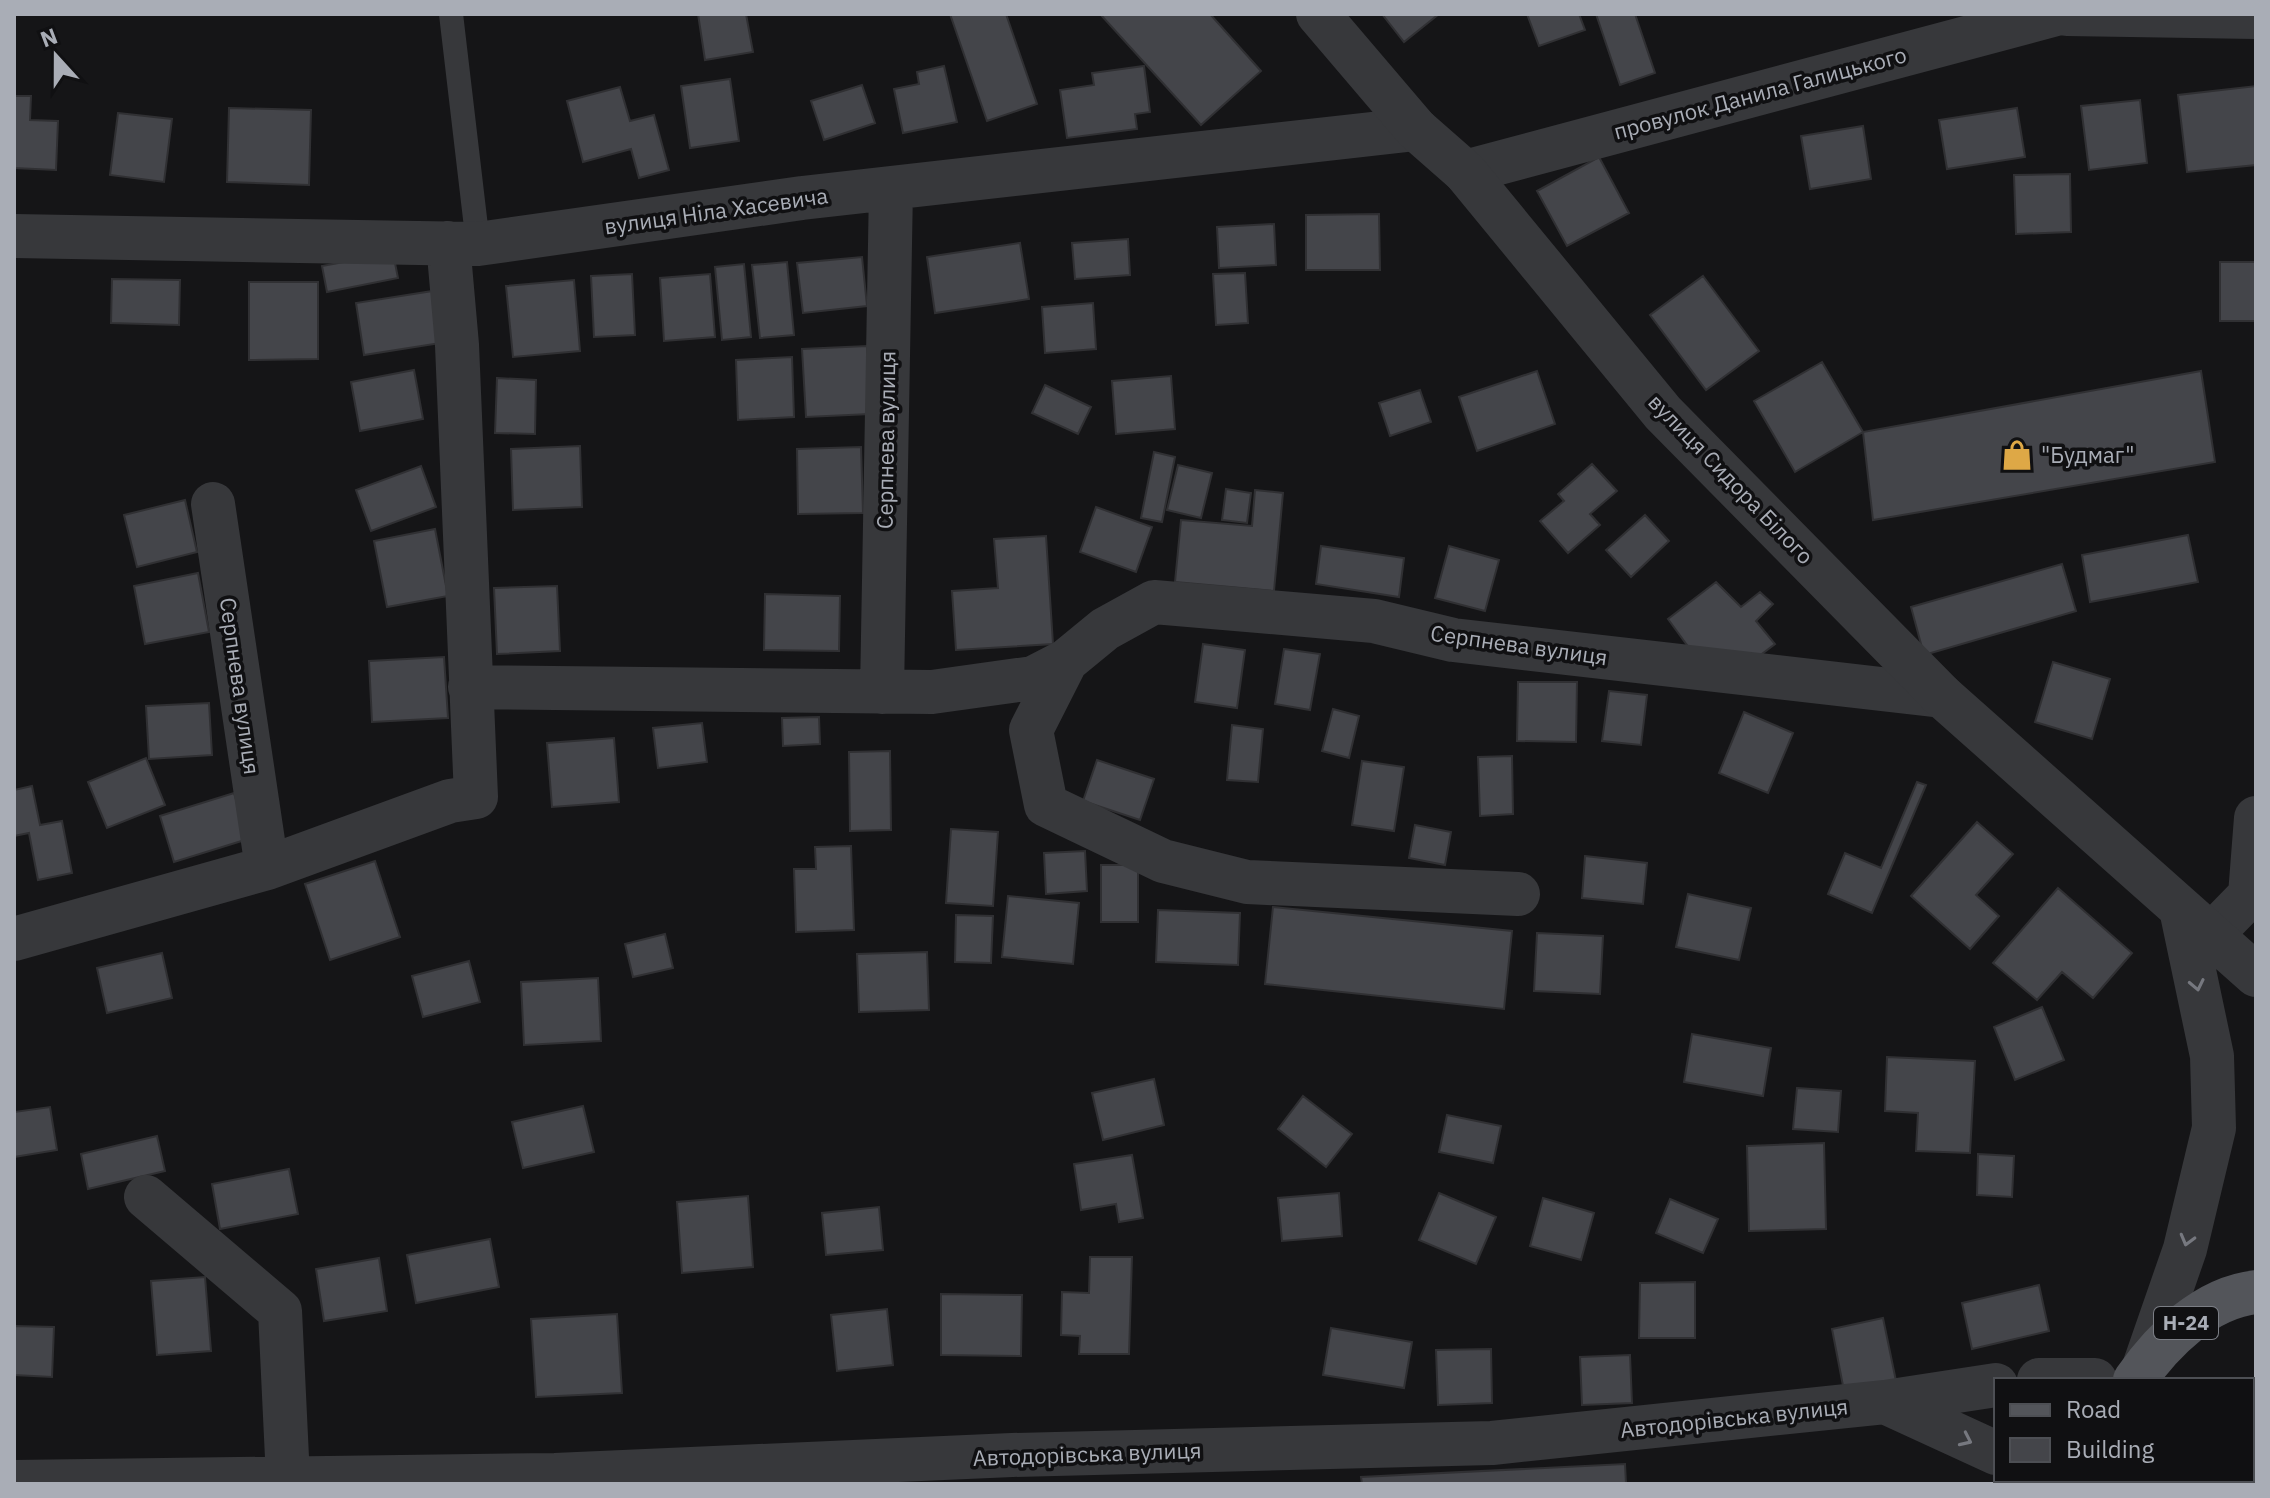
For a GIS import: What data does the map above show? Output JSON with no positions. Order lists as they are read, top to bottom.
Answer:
{
  "streets": {
    "main road": ["Н-24"],
    "street": [
      "провулок Данила Галицького",
      "вулиця Ніла Хасевича",
      "Серпнева вулиця",
      "вулиця Сидора Білого",
      "Автодорівська вулиця"
    ]
  },
  "crossings": [
    ["провулок Данила Галицького", "вулиця Сидора Білого"],
    ["вулиця Ніла Хасевича", "Серпнева вулиця"],
    ["вулиця Ніла Хасевича", "вулиця Сидора Білого"],
    ["Серпнева вулиця", "вулиця Сидора Білого"]
  ],
  "places": {
    "shop": ["\"Будмаг\""]
  },
  "legend": ["Road", "Building"],
  "north": "top"
}
